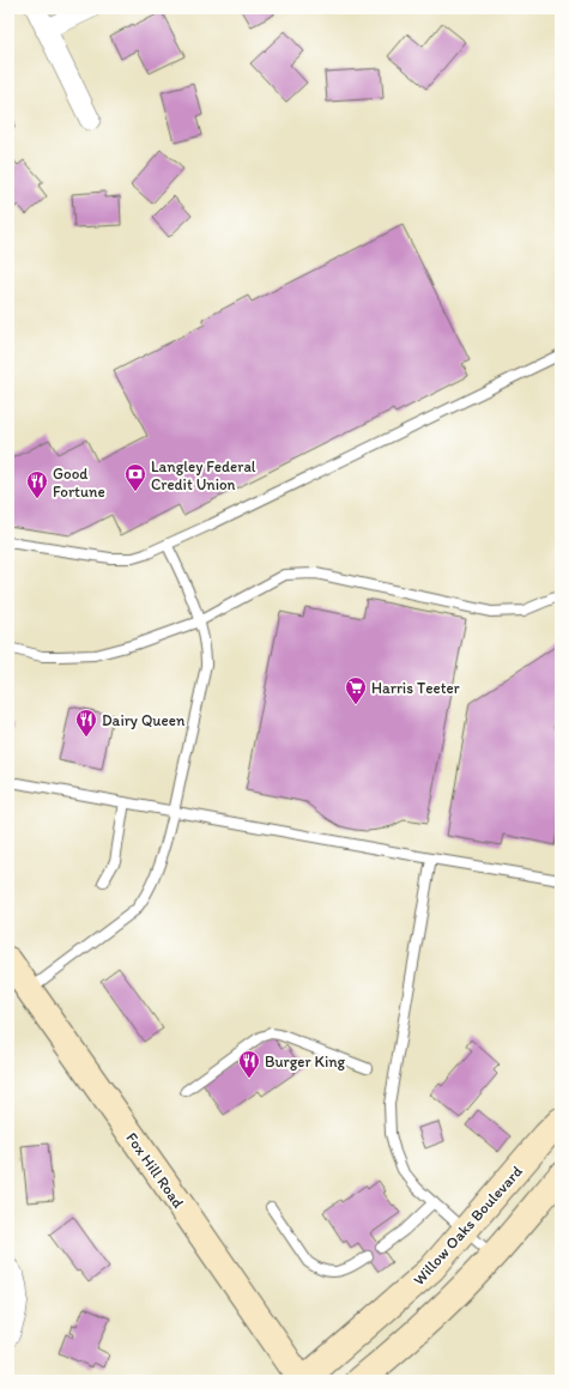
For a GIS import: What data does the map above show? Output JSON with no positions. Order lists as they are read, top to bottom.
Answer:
{
  "streets": {
    "street": ["Fox Hill Road", "Willow Oaks Boulevard"]
  },
  "crossings": [
    ["Fox Hill Road", "Willow Oaks Boulevard"]
  ],
  "places": {
    "bank": ["Langley Federal Credit Union"],
    "restaurant": ["Good Fortune", "Dairy Queen", "Burger King"],
    "supermarket": ["Harris Teeter"]
  }
}
